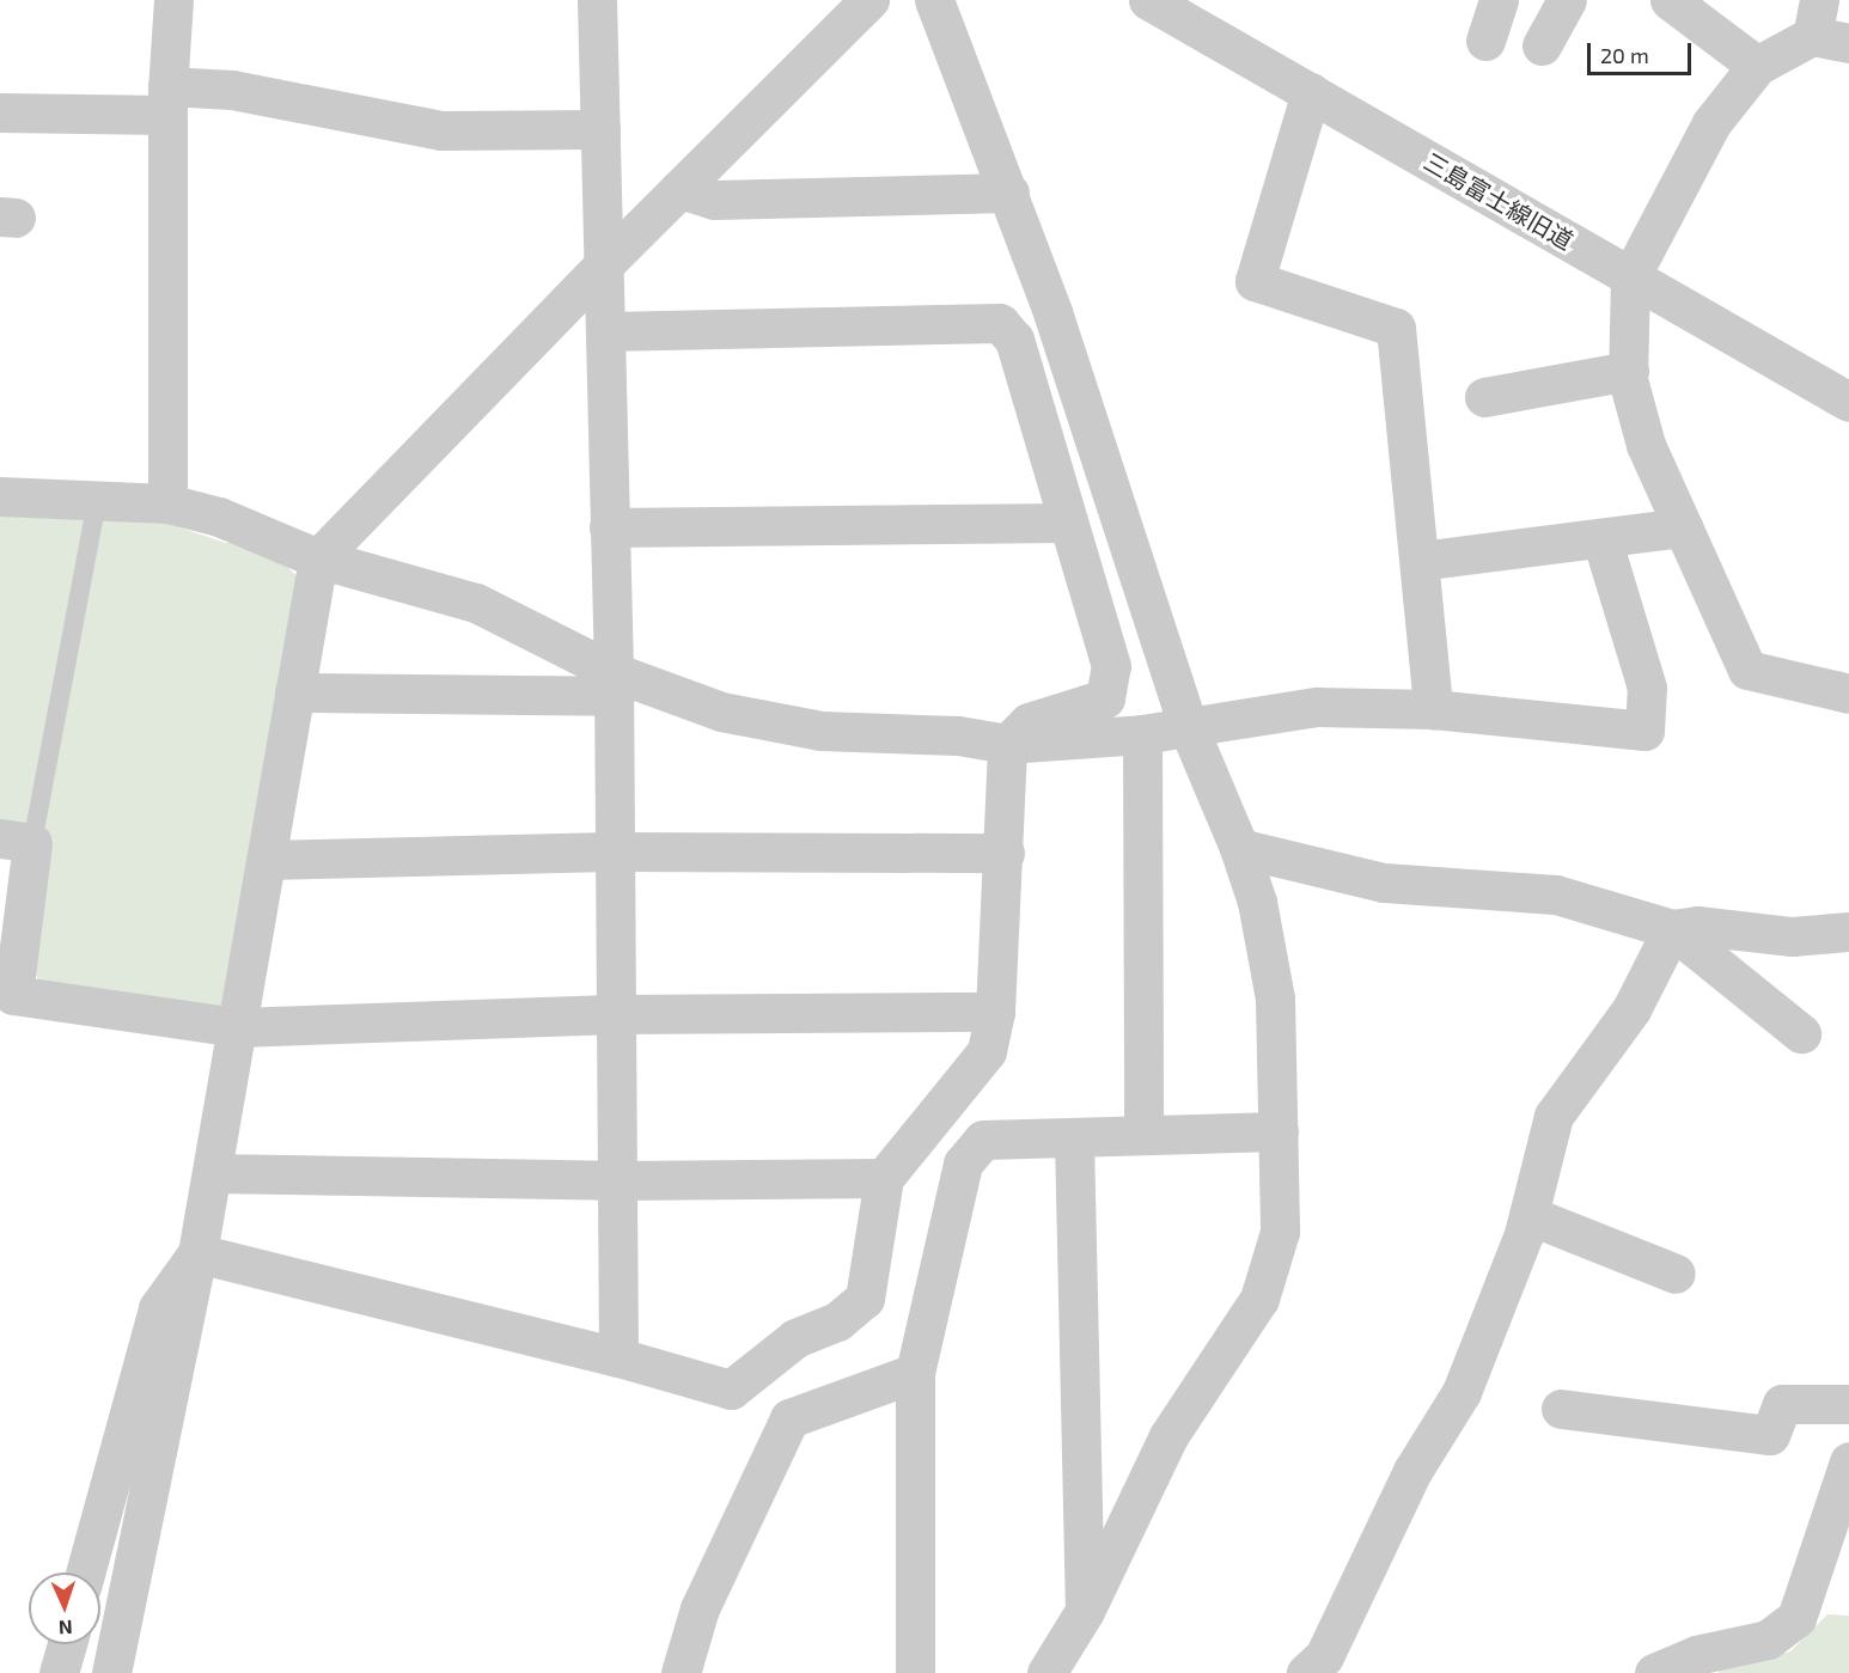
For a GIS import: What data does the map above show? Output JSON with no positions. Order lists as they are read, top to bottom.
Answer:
{
  "streets": {
    "street": ["三島富士線旧道"]
  },
  "scale_bar": "20 m",
  "north": "bottom"
}
